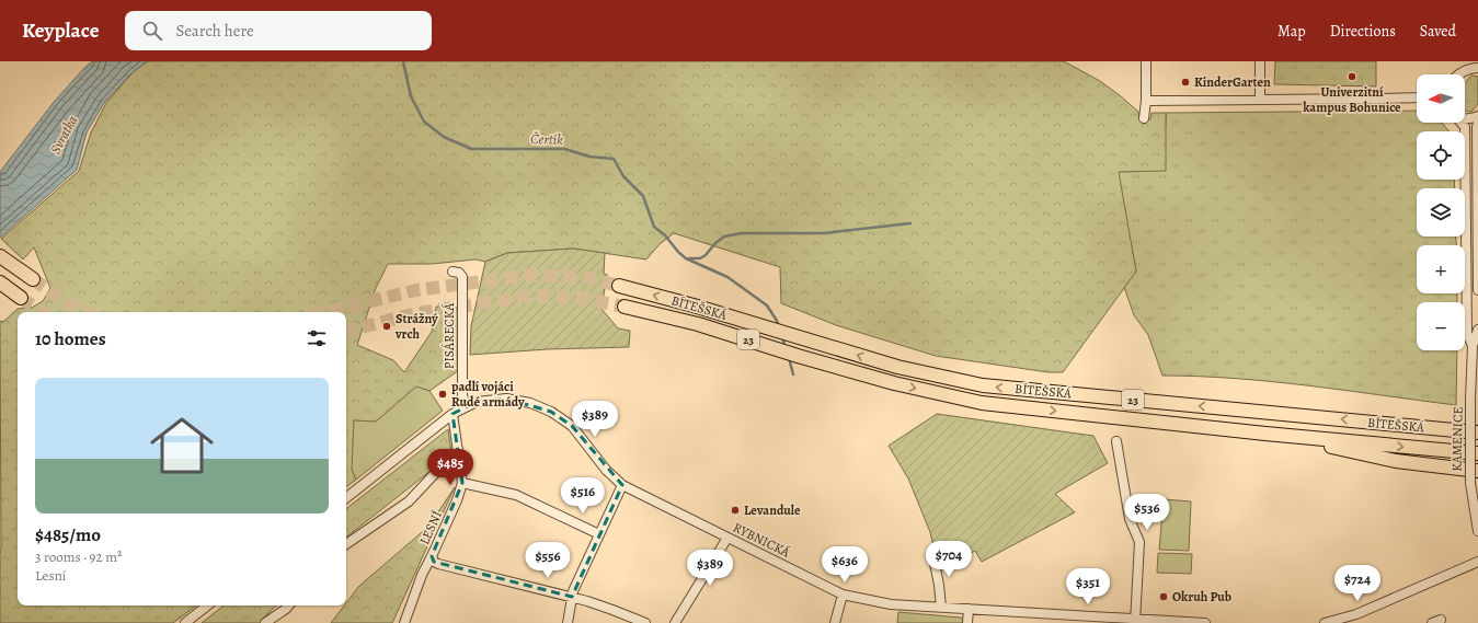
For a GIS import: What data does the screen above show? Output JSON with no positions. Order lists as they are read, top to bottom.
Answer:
{
  "streets": {
    "highway": ["BÍTEŠSKÁ", "23"],
    "street": [
      "PISÁRECKÁ",
      "KAMENICE",
      "LESNÍ",
      "RYBNICKÁ"
    ]
  },
  "crossings": [
    ["PISÁRECKÁ", "RYBNICKÁ"],
    ["LESNÍ", "RYBNICKÁ"]
  ],
  "water": ["Svratka", "Čertík"],
  "places": [
    "Univerzitní kampus Bohunice",
    "KinderGarten",
    "Strážný vrch",
    "padlí vojáci Rudé armády",
    "Levandule",
    "Okruh Pub"
  ],
  "north": "left",
  "page": {
    "header": "Keyplace",
    "search": "Search here",
    "nav": ["Map", "Directions", "Saved"],
    "map_buttons": ["+", "−"],
    "heading": "10 homes",
    "list": [
      {
        "name": "$485/mo",
        "note": "3 rooms · 92 m² · Lesní"
      }
    ],
    "price": [
      "$389",
      "$485",
      "$516",
      "$536",
      "$704",
      "$556",
      "$636",
      "$389",
      "$724",
      "$351"
    ]
  }
}
